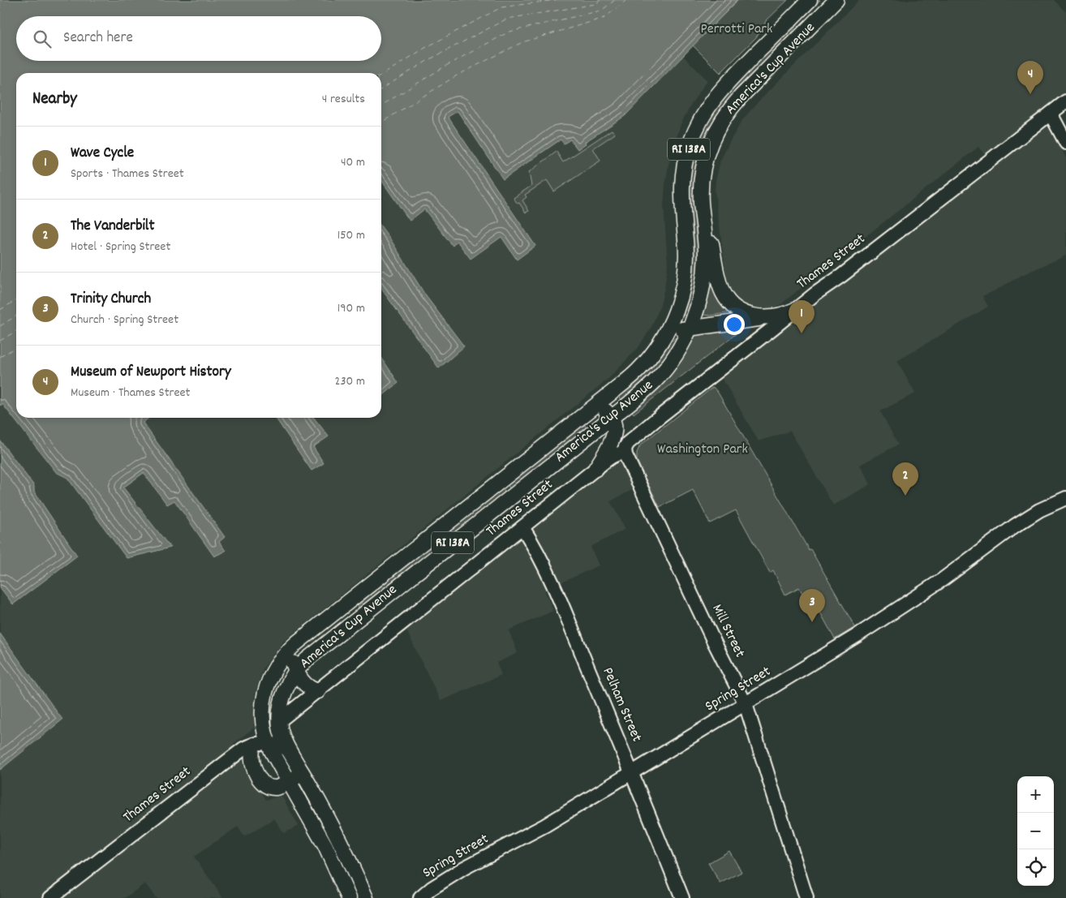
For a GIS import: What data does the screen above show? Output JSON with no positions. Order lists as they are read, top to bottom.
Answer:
{
  "streets": {
    "main road": ["America's Cup Avenue", "RI 138A"],
    "street": [
      "Thames Street",
      "Mill Street",
      "Spring Street",
      "Pelham Street"
    ]
  },
  "crossings": [
    ["America's Cup Avenue", "RI 138A"],
    ["America's Cup Avenue", "Thames Street"],
    ["RI 138A", "Thames Street"],
    ["Thames Street", "Mill Street"],
    ["Thames Street", "Pelham Street"],
    ["Mill Street", "Spring Street"],
    ["Spring Street", "Pelham Street"]
  ],
  "parks": ["Perrotti Park", "Washington Park"],
  "page": {
    "search": "Search here",
    "pins": [
      "4",
      "1",
      "2",
      "3"
    ],
    "heading": ["Nearby", "4 results"],
    "list": [
      {
        "mark": "1",
        "name": "Wave Cycle",
        "note": "Sports · Thames Street",
        "value": "40 m"
      },
      {
        "mark": "2",
        "name": "The Vanderbilt",
        "note": "Hotel · Spring Street",
        "value": "150 m"
      },
      {
        "mark": "3",
        "name": "Trinity Church",
        "note": "Church · Spring Street",
        "value": "190 m"
      },
      {
        "mark": "4",
        "name": "Museum of Newport History",
        "note": "Museum · Thames Street",
        "value": "230 m"
      }
    ],
    "map_buttons": ["+", "−"]
  }
}
